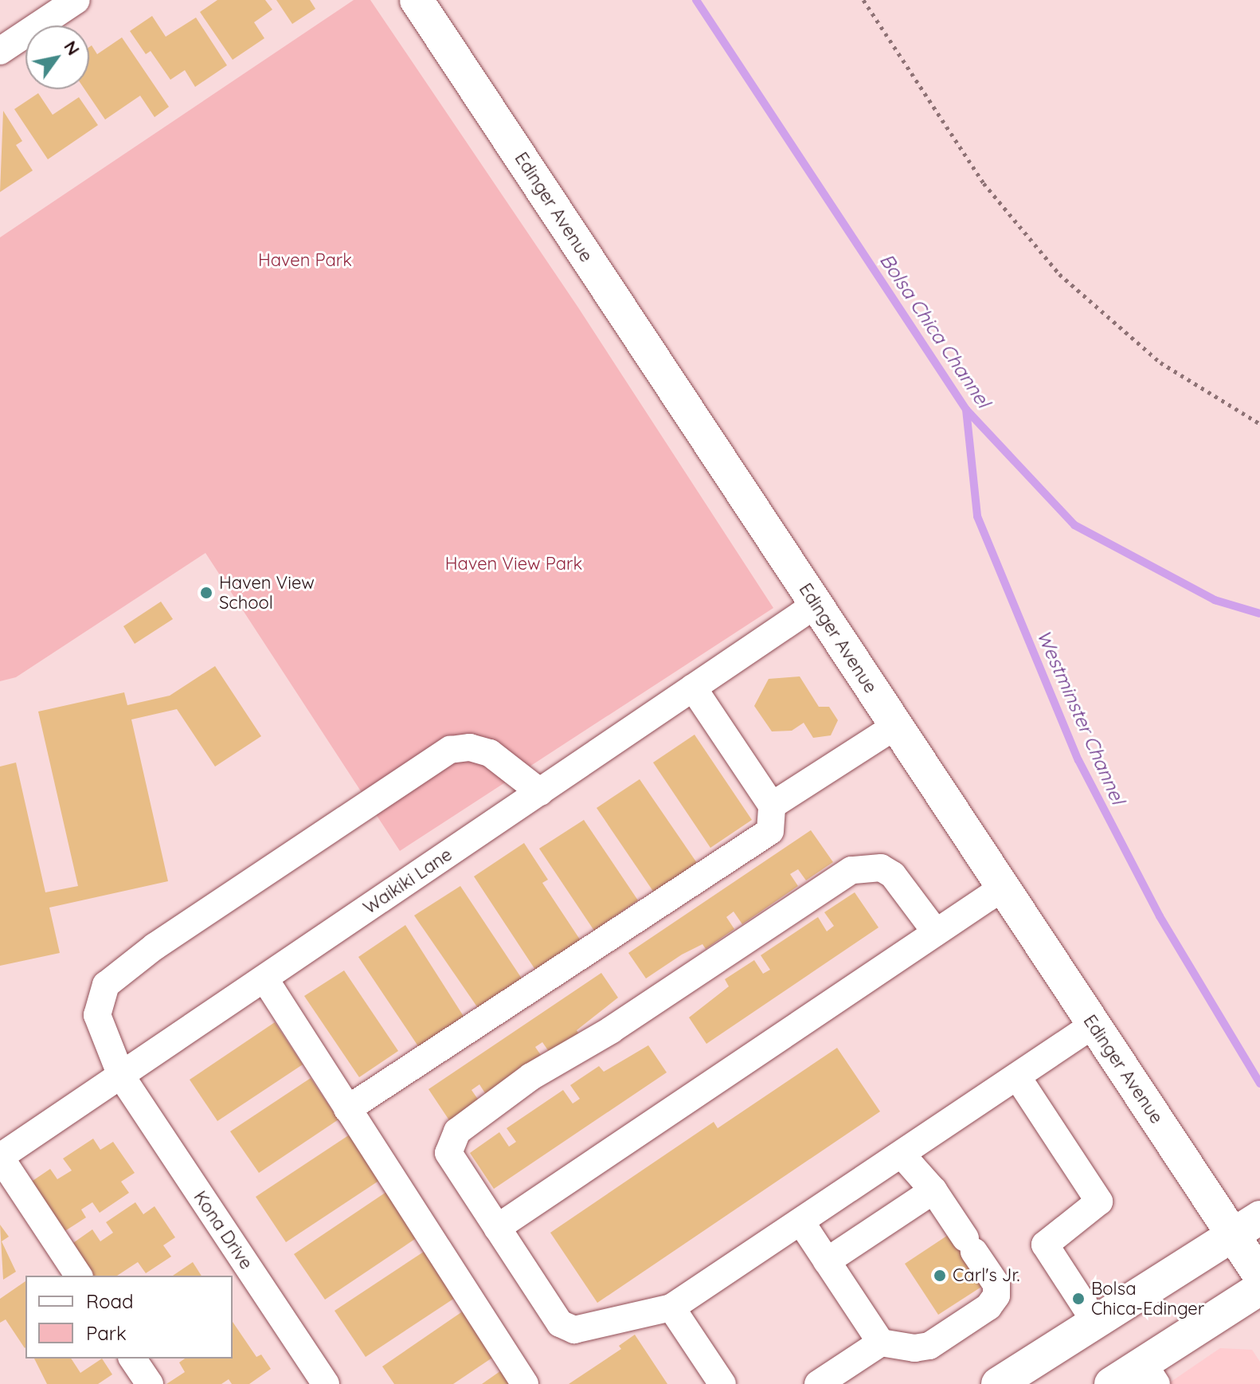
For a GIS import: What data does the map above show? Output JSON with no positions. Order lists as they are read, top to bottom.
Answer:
{
  "streets": {
    "main road": ["Edinger Avenue"],
    "street": ["Waikiki Lane", "Kona Drive"]
  },
  "crossings": [
    ["Edinger Avenue", "Waikiki Lane"],
    ["Waikiki Lane", "Kona Drive"]
  ],
  "water": ["Bolsa Chica Channel", "Westminster Channel"],
  "parks": ["Haven Park", "Haven View Park"],
  "places": ["Haven View School", "Carl's Jr.", "Bolsa Chica-Edinger"],
  "legend": ["Road", "Park"],
  "north": "top right"
}
